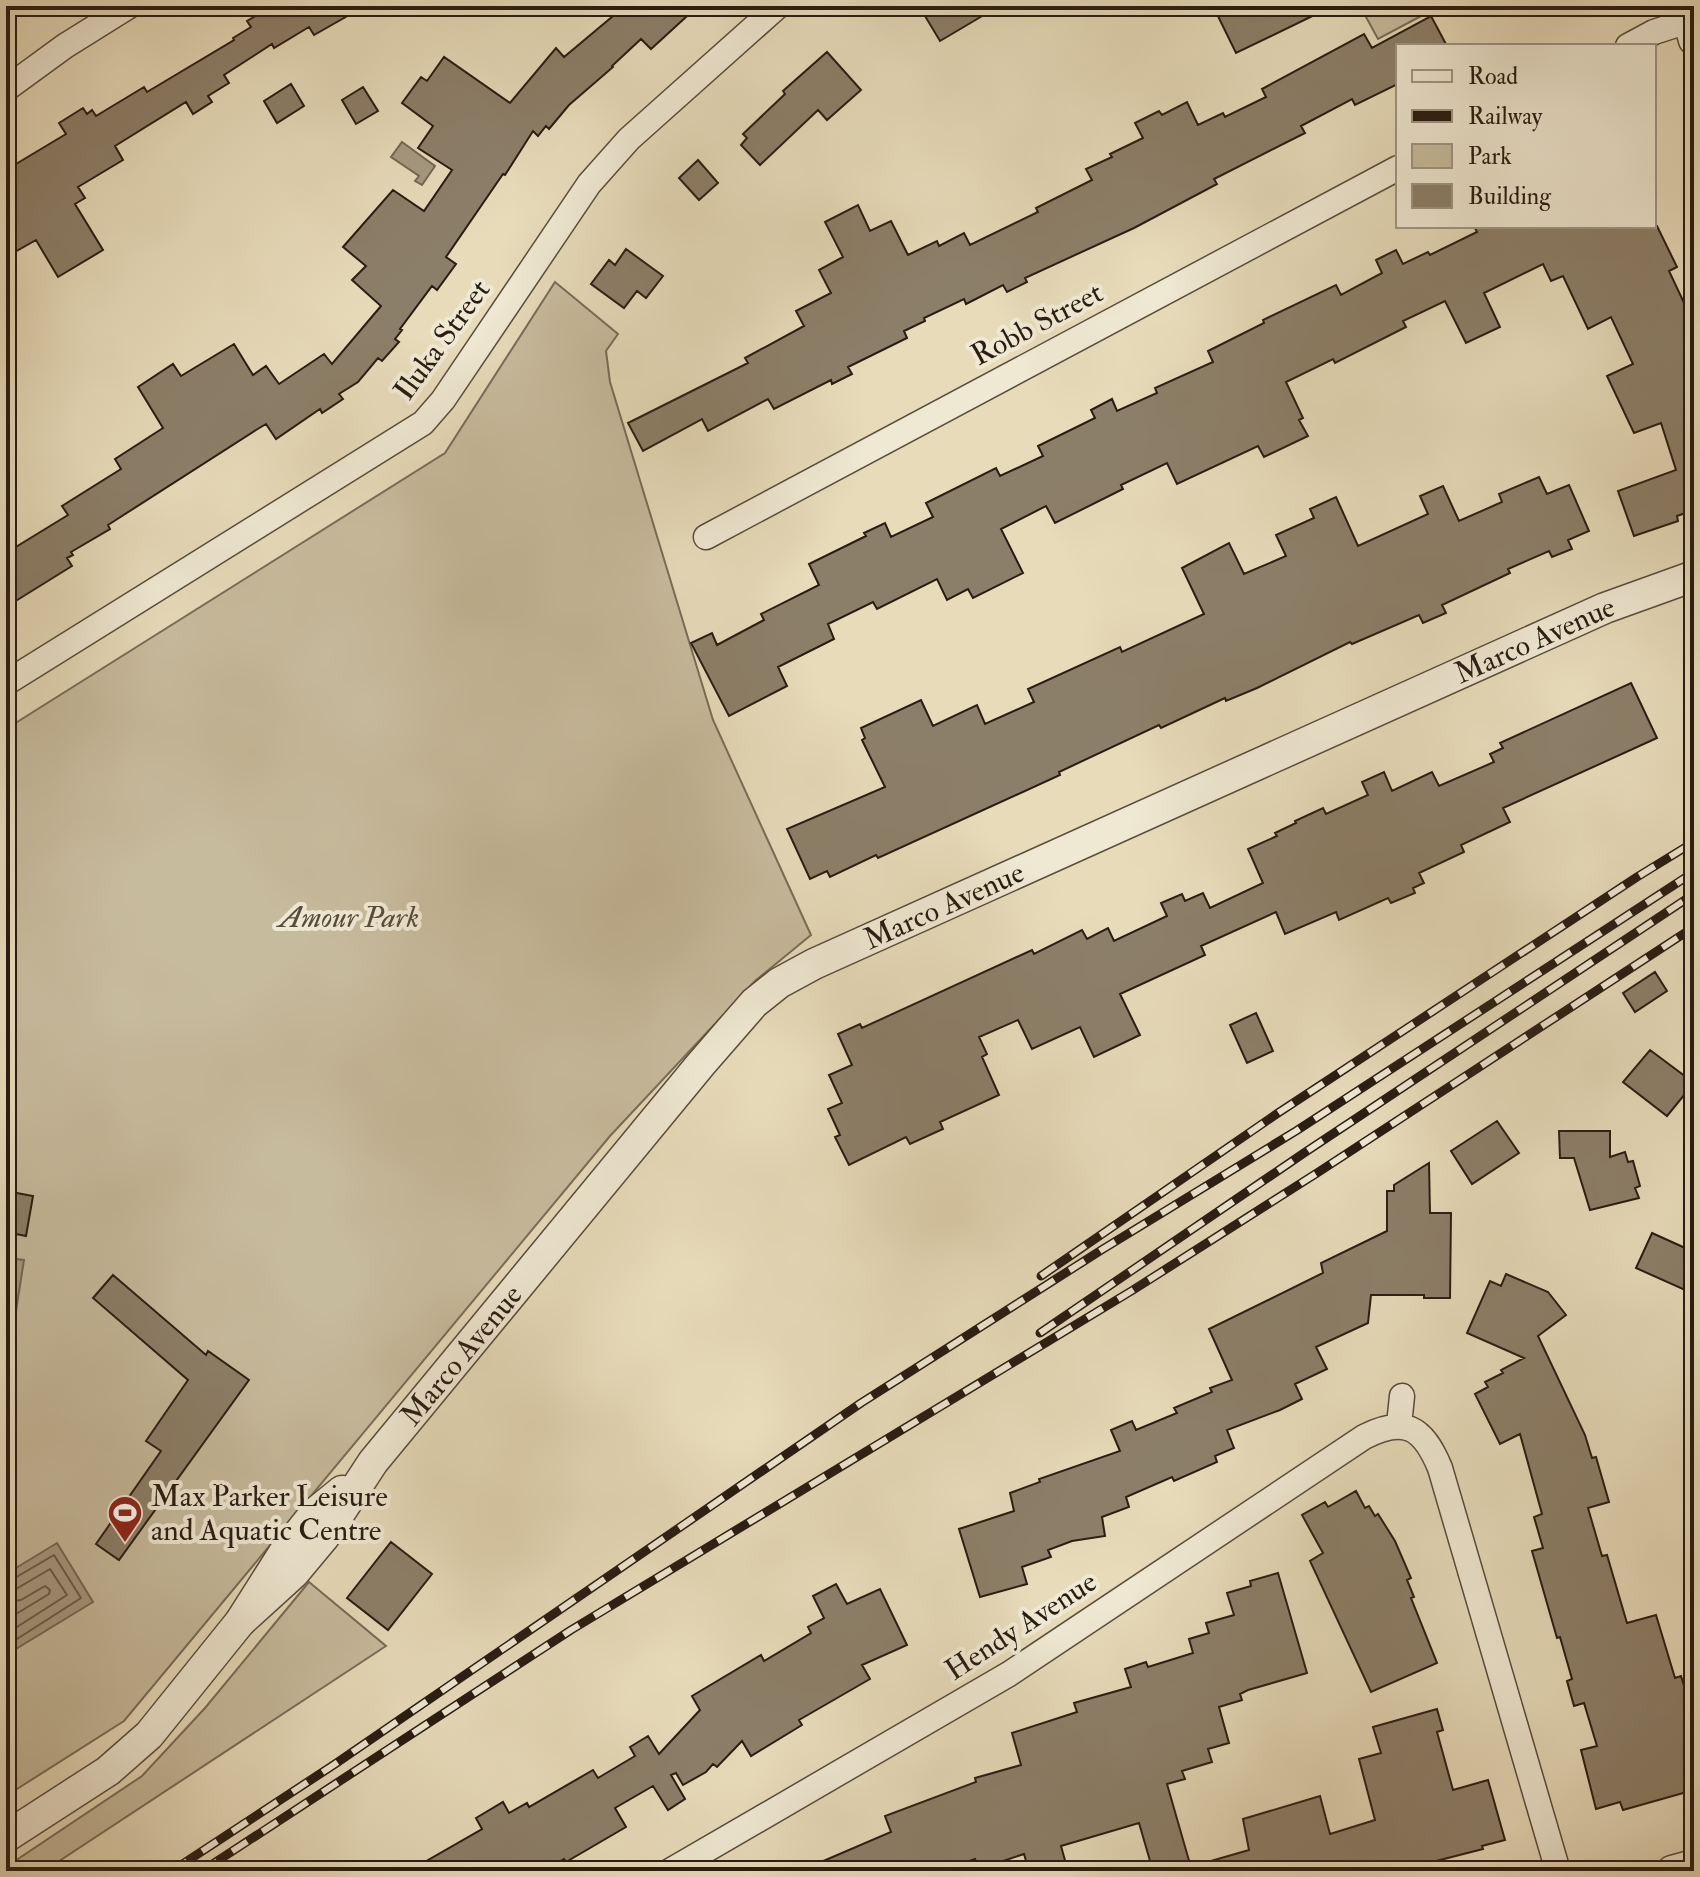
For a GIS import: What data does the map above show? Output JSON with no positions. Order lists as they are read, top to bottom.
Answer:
{
  "streets": {
    "street": [
      "Robb Street",
      "Iluka Street",
      "Marco Avenue",
      "Hendy Avenue"
    ]
  },
  "parks": ["Amour Park"],
  "places": {
    "sports": ["Max Parker Leisure and Aquatic Centre"]
  },
  "legend": [
    "Road",
    "Railway",
    "Park",
    "Building"
  ]
}
